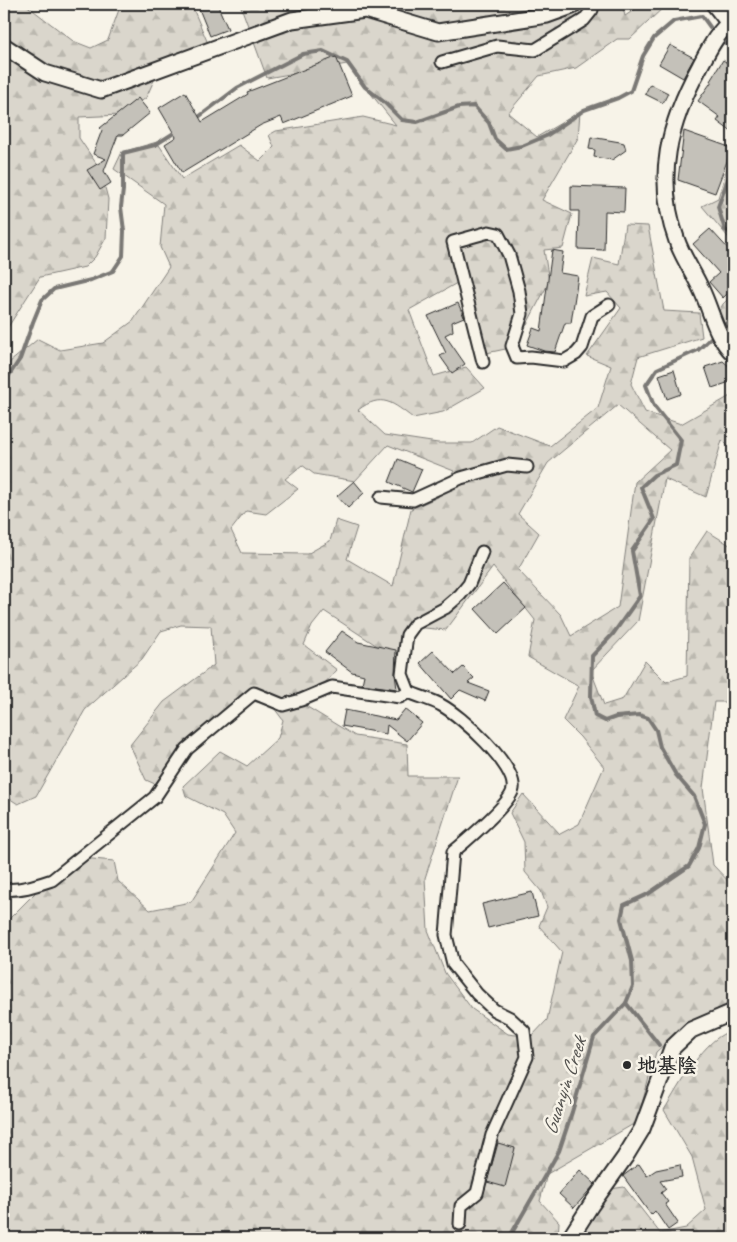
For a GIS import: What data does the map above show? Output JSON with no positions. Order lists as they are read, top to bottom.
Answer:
{
  "water": ["Guanyin Creek"],
  "places": ["地基陰"]
}
